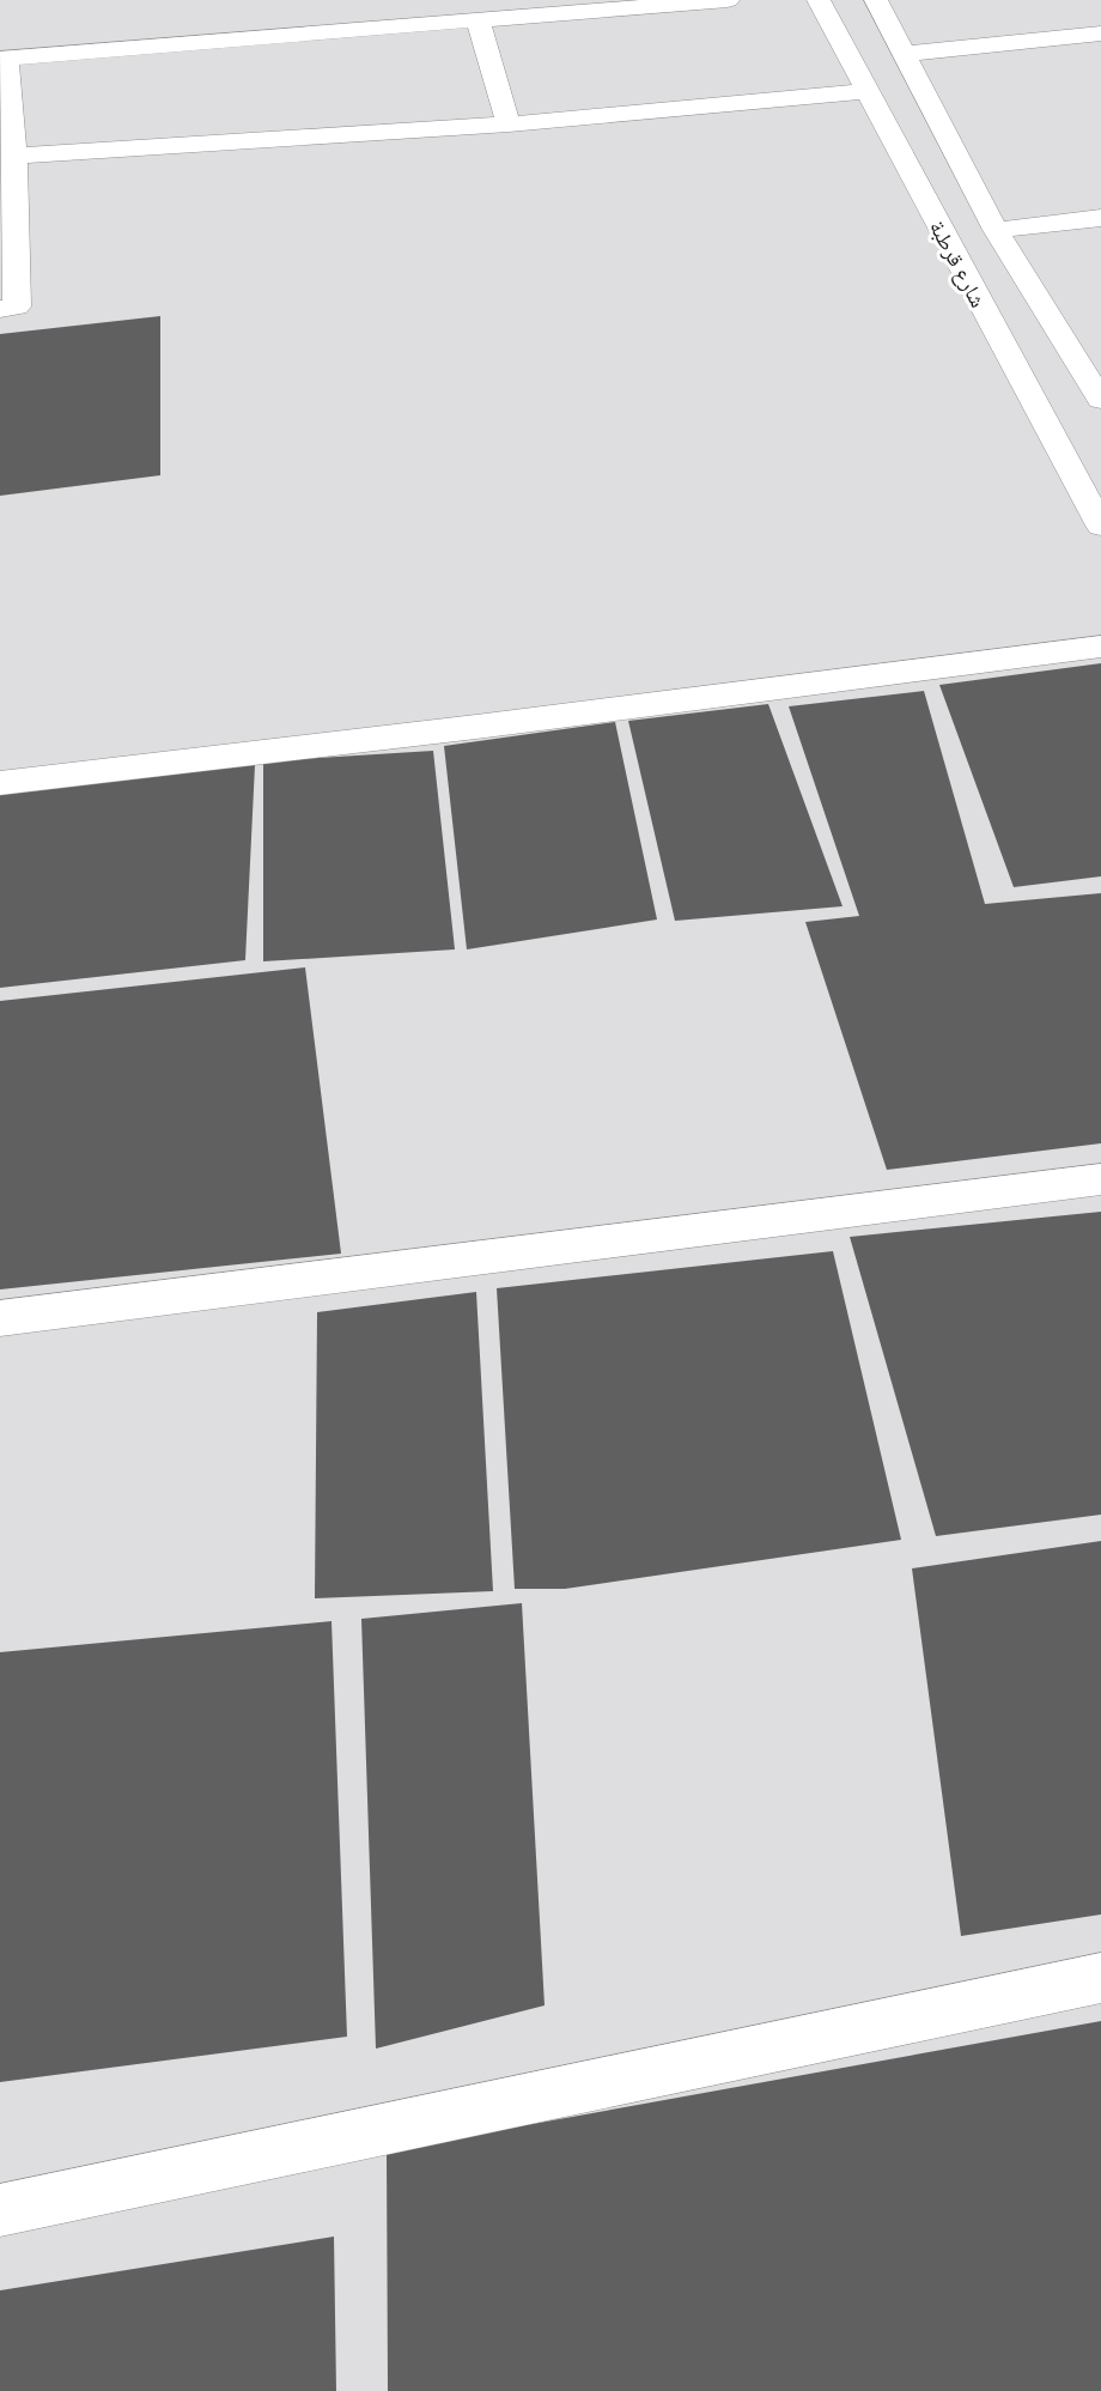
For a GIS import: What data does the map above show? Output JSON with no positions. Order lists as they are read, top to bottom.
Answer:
{
  "streets": {
    "street": ["شارع قرطبة"]
  }
}
